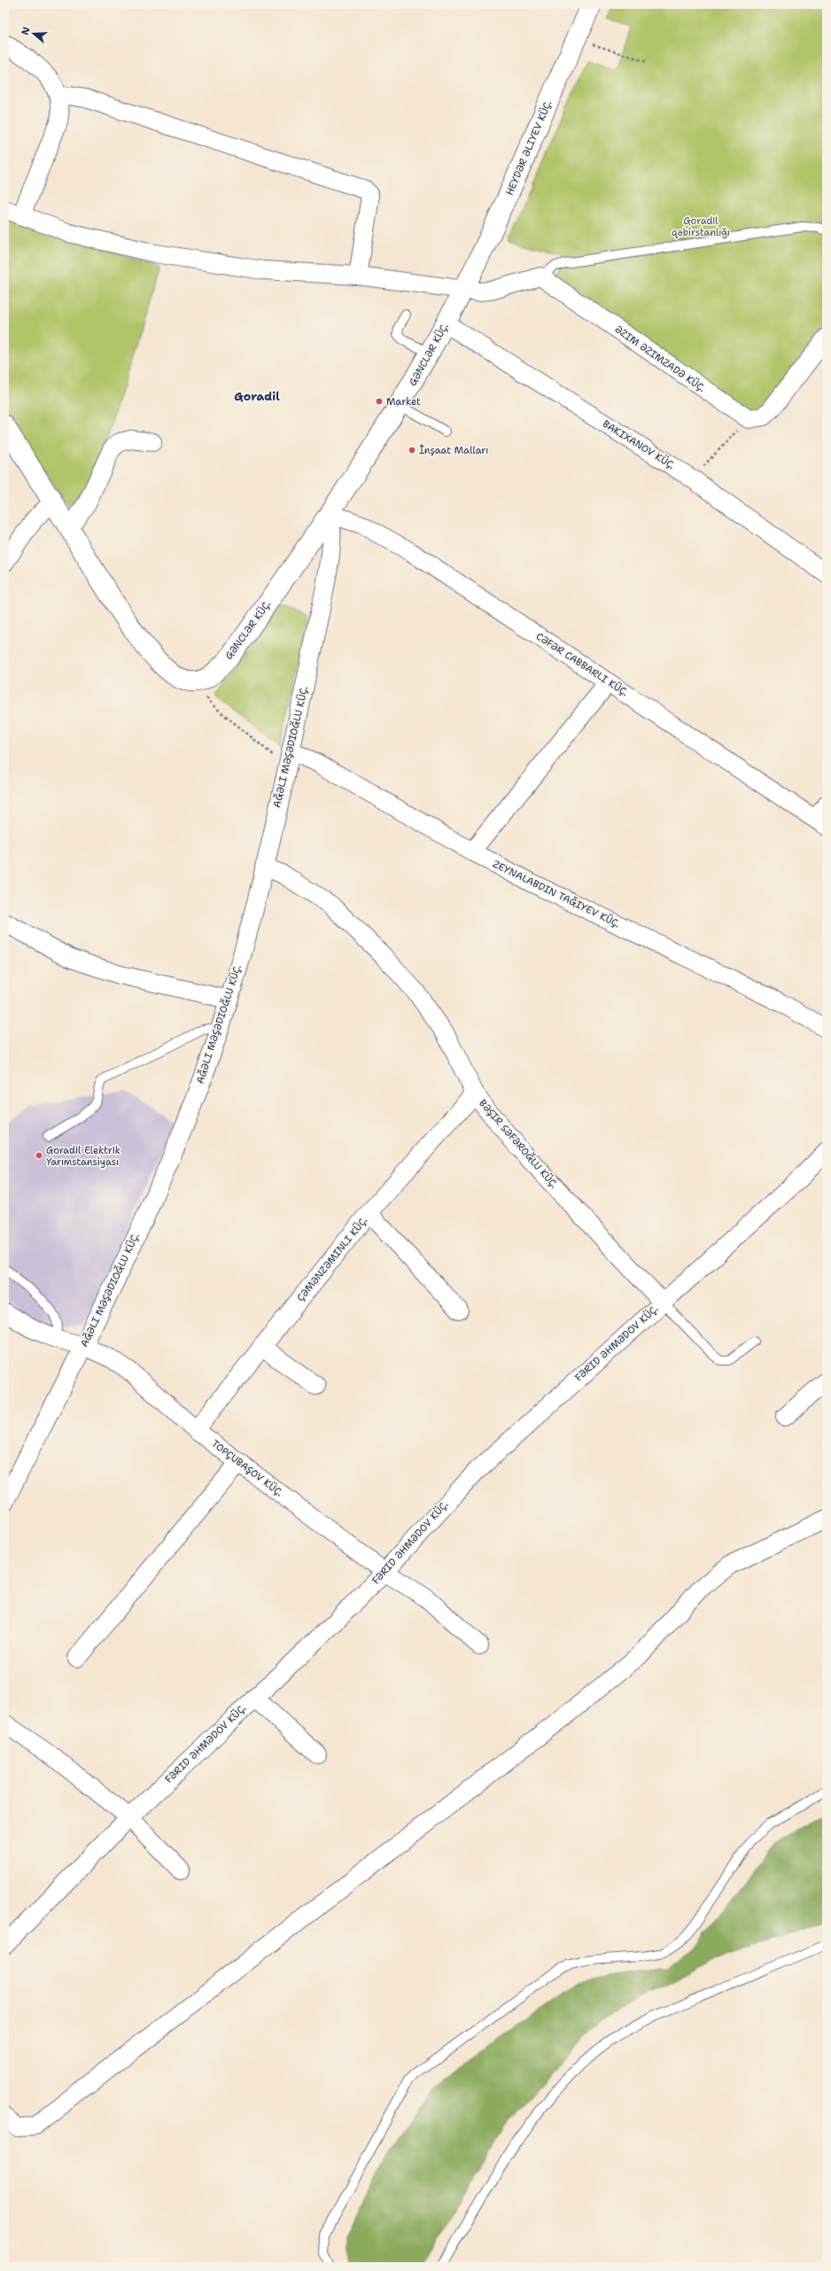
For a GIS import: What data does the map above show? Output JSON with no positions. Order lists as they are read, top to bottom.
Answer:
{
  "streets": {
    "street": [
      "HEYDƏR ƏLIYEV KÜÇ.",
      "GƏNCLƏR KÜÇ.",
      "ƏZIM ƏZIMZADƏ KÜÇ.",
      "AĞƏLI MƏŞƏDIOĞLU KÜÇ.",
      "BƏŞIR SƏFƏROĞLU KÜÇ.",
      "ÇƏMƏNZƏMINLI KÜÇ.",
      "FƏRID ƏHMƏDOV KÜÇ.",
      "TOPÇUBAŞOV KÜÇ."
    ]
  },
  "crossings": [
    ["HEYDƏR ƏLIYEV KÜÇ.", "GƏNCLƏR KÜÇ."],
    ["GƏNCLƏR KÜÇ.", "AĞƏLI MƏŞƏDIOĞLU KÜÇ."],
    ["AĞƏLI MƏŞƏDIOĞLU KÜÇ.", "BƏŞIR SƏFƏROĞLU KÜÇ."],
    ["AĞƏLI MƏŞƏDIOĞLU KÜÇ.", "TOPÇUBAŞOV KÜÇ."],
    ["BƏŞIR SƏFƏROĞLU KÜÇ.", "ÇƏMƏNZƏMINLI KÜÇ."],
    ["BƏŞIR SƏFƏROĞLU KÜÇ.", "FƏRID ƏHMƏDOV KÜÇ."],
    ["ÇƏMƏNZƏMINLI KÜÇ.", "TOPÇUBAŞOV KÜÇ."],
    ["FƏRID ƏHMƏDOV KÜÇ.", "TOPÇUBAŞOV KÜÇ."]
  ],
  "districts": ["Goradil"],
  "parks": ["Goradil qəbirstanlığı"],
  "places": ["Market", "İnşaat Malları", "Goradil Elektrik Yarımstansiyası"],
  "north": "left"
}
